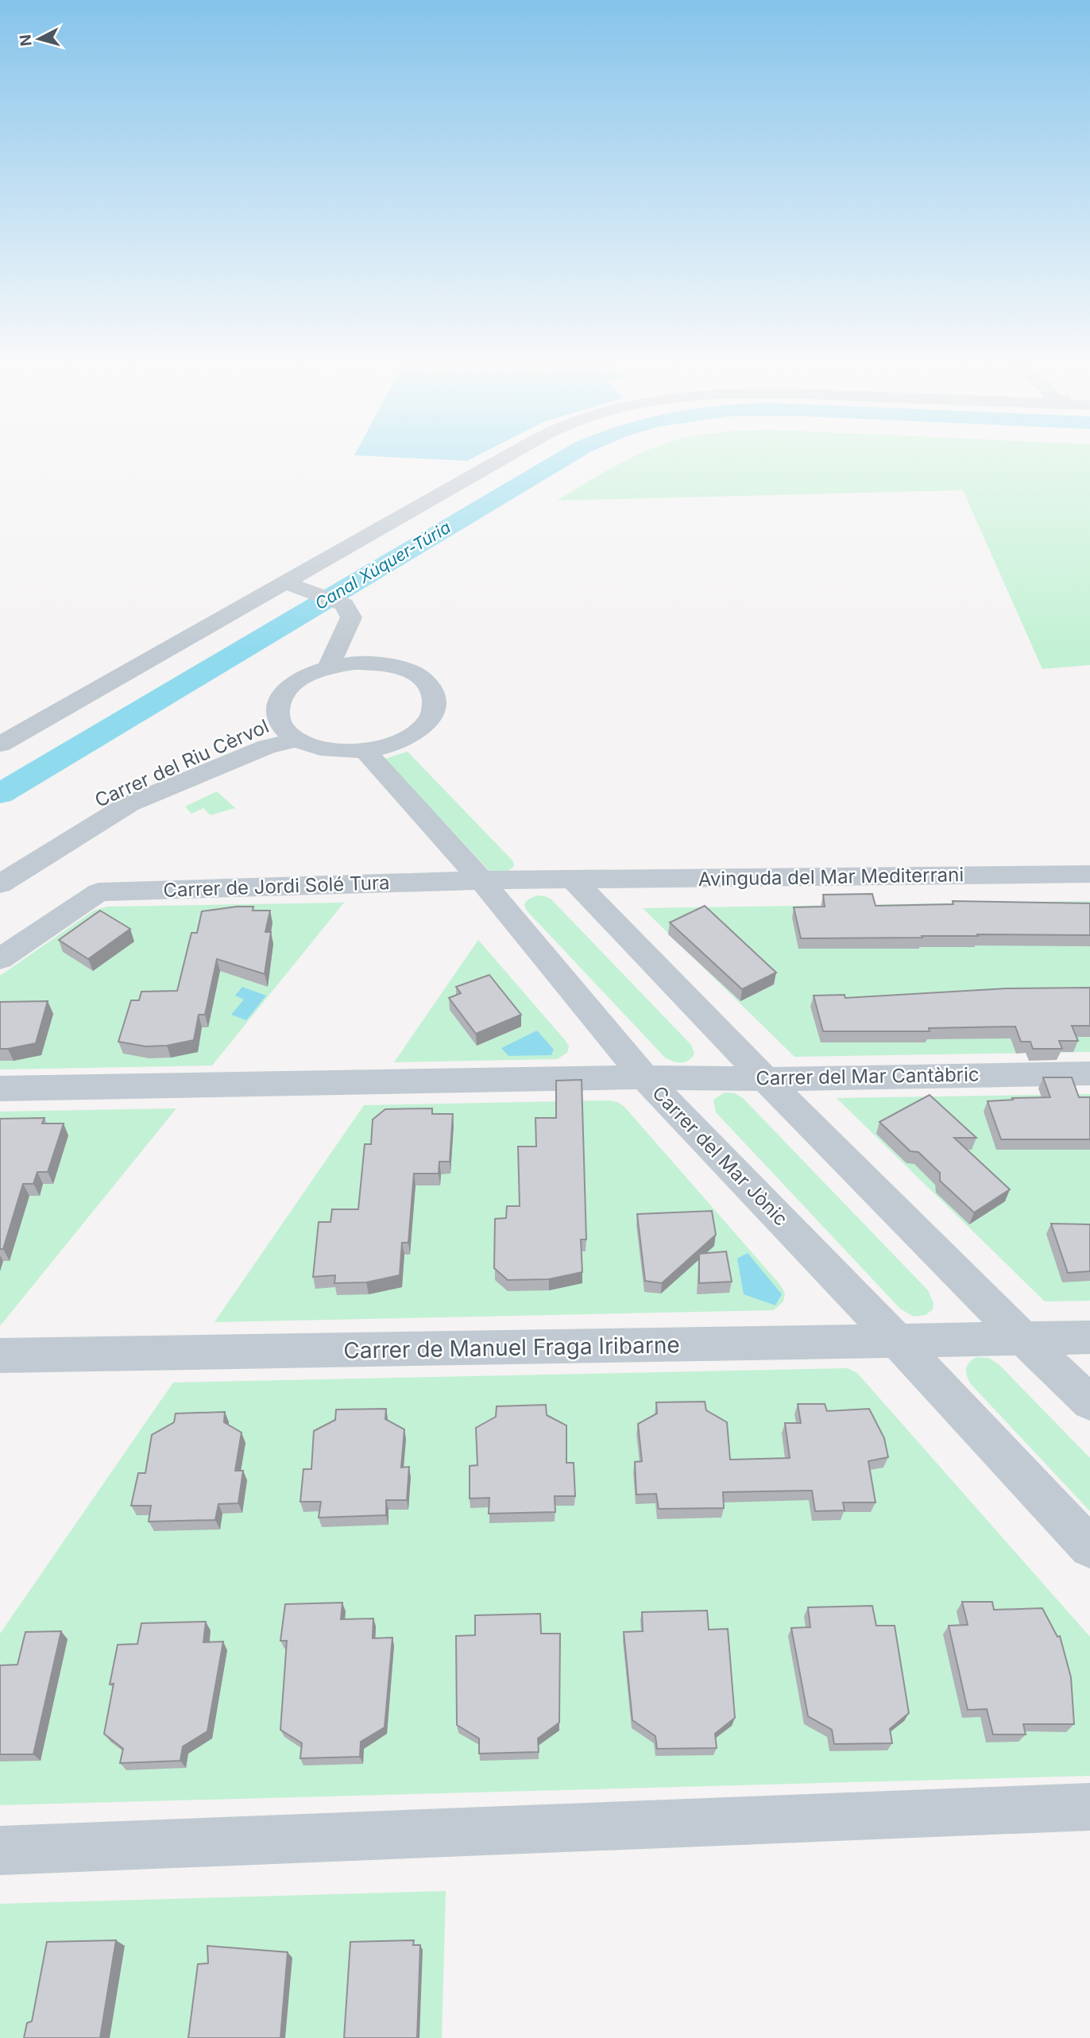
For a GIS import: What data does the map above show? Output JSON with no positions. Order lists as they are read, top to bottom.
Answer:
{
  "streets": {
    "street": [
      "Carrer del Riu Cèrvol",
      "Avinguda del Mar Mediterrani",
      "Carrer de Jordi Solé Tura",
      "Carrer del Mar Cantàbric",
      "Carrer del Mar Jònic",
      "Carrer de Manuel Fraga Iribarne"
    ]
  },
  "crossings": [
    ["Carrer del Riu Cèrvol", "Carrer del Mar Jònic"],
    ["Avinguda del Mar Mediterrani", "Carrer de Jordi Solé Tura"],
    ["Carrer de Jordi Solé Tura", "Carrer del Mar Jònic"],
    ["Carrer del Mar Cantàbric", "Carrer del Mar Jònic"],
    ["Carrer del Mar Jònic", "Carrer de Manuel Fraga Iribarne"]
  ],
  "water": ["Canal Xúquer-Túria"],
  "north": "left"
}
